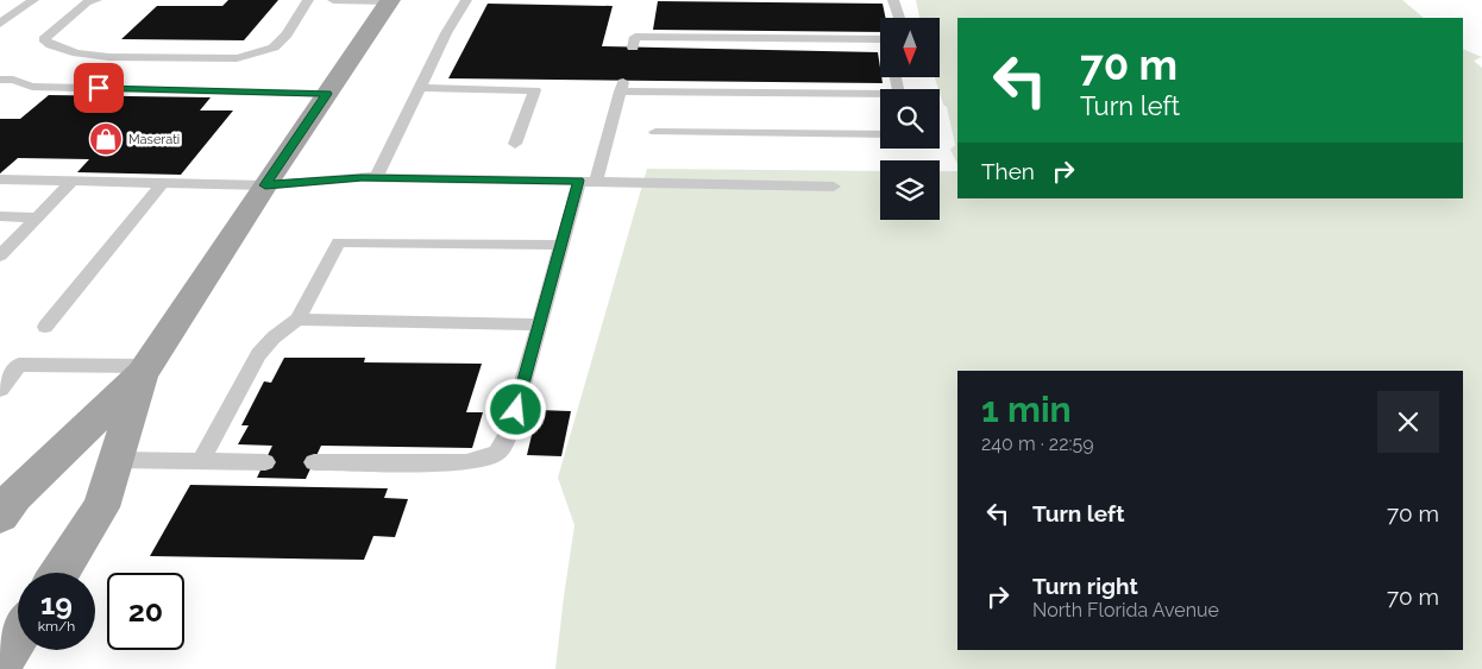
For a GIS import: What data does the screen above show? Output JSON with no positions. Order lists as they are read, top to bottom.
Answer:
{
  "places": {
    "shop": ["Maserati"]
  },
  "north": "bottom",
  "page": {
    "turn": ["70 m", "Turn left"],
    "then": "Then",
    "heading": ["1 min", "240 m · 22:59"],
    "list": [
      {
        "name": "Turn left",
        "value": "70 m"
      },
      {
        "name": "Turn right",
        "note": "North Florida Avenue",
        "value": "70 m"
      }
    ],
    "speed": "19 km/h",
    "limit": "20"
  }
}
